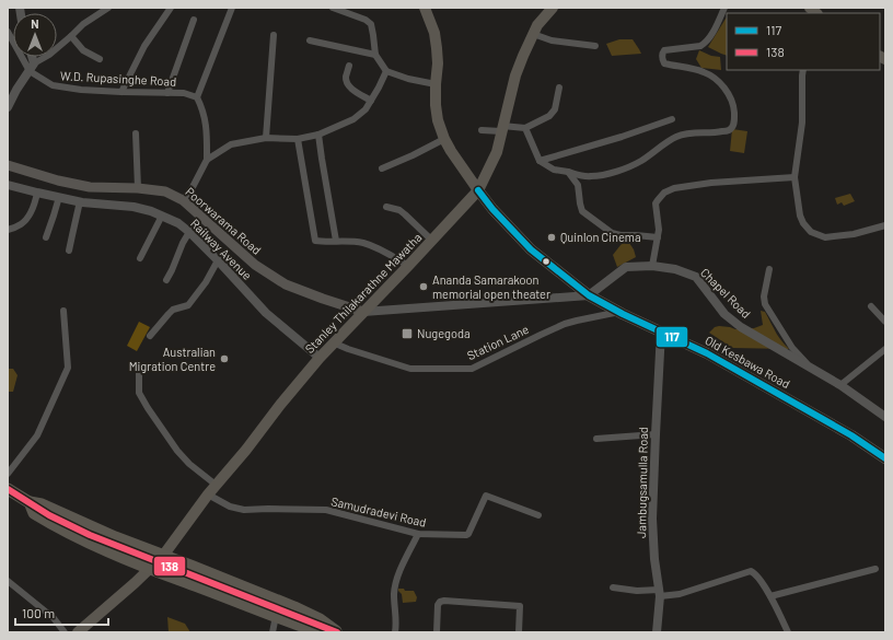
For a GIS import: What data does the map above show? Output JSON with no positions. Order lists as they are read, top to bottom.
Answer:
{
  "streets": {
    "main road": ["Poorwarama Road", "Stanley Thilakarathne Mawatha", "Old Kesbawa Road"],
    "street": [
      "W.D. Rupasinghe Road",
      "Railway Avenue",
      "Chapel Road",
      "Station Lane",
      "Jambugsamulla Road",
      "Samudradevi Road"
    ]
  },
  "crossings": [
    ["Poorwarama Road", "Stanley Thilakarathne Mawatha"],
    ["Railway Avenue", "Stanley Thilakarathne Mawatha"],
    ["Stanley Thilakarathne Mawatha", "Station Lane"],
    ["Stanley Thilakarathne Mawatha", "Old Kesbawa Road"],
    ["Stanley Thilakarathne Mawatha", "Samudradevi Road"],
    ["Chapel Road", "Old Kesbawa Road"],
    ["Station Lane", "Old Kesbawa Road"],
    ["Old Kesbawa Road", "Jambugsamulla Road"]
  ],
  "places": {
    "other": ["Quinlon Cinema", "Ananda Samarakoon memorial open theater", "Australian Migration Centre"],
    "transit": ["Nugegoda"]
  },
  "lines": ["transit line 117", "transit line 138"],
  "legend": ["117", "138"],
  "scale_bar": "100 m",
  "north": "top"
}
